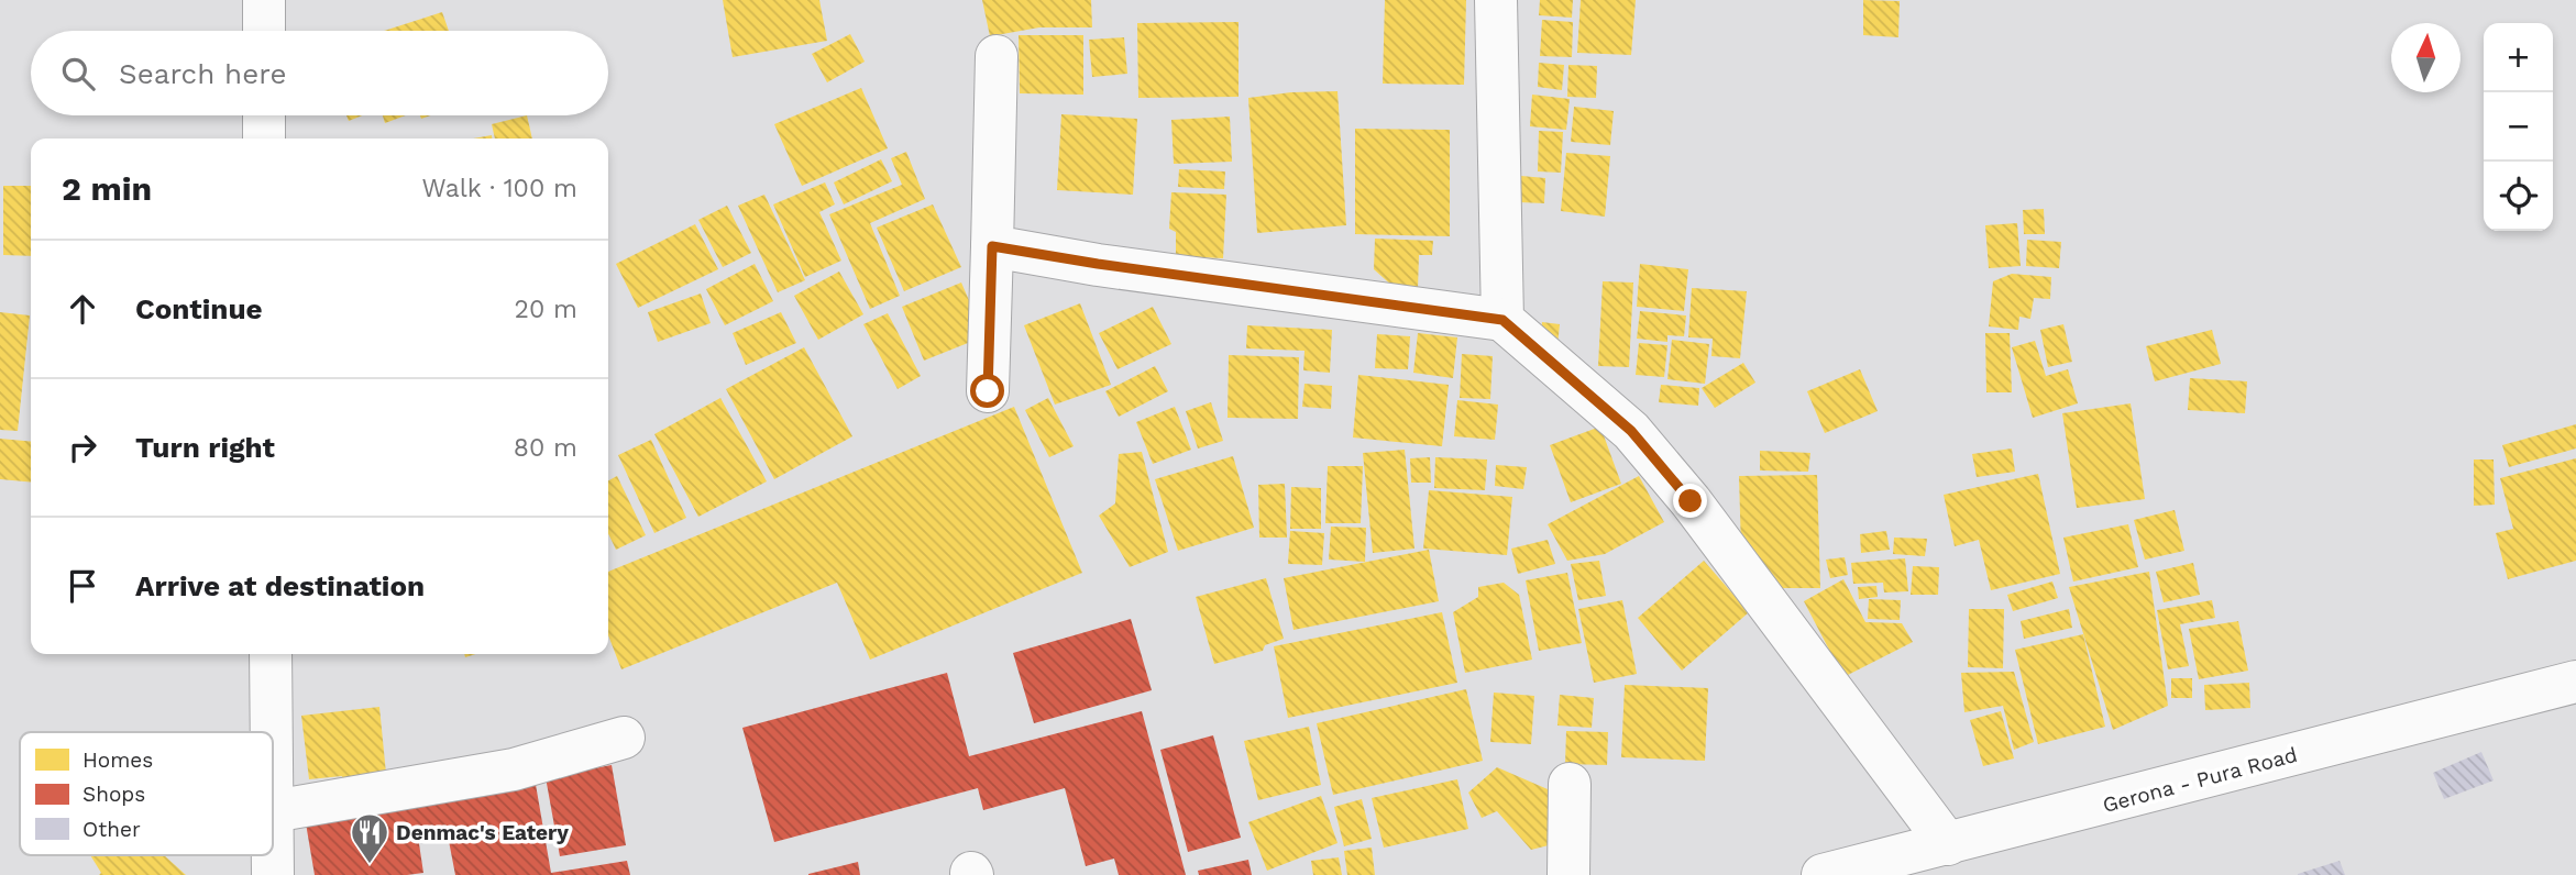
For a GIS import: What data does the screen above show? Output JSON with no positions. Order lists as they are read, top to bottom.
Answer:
{
  "streets": {
    "street": ["Gerona - Pura Road"]
  },
  "places": {
    "restaurant": ["Denmac's Eatery"]
  },
  "legend": ["Homes", "Shops", "Other"],
  "north": "top",
  "page": {
    "map_buttons": ["+", "−"],
    "search": "Search here",
    "heading": ["2 min", "Walk · 100 m"],
    "list": [
      ["Continue", "20 m"],
      ["Turn right", "80 m"],
      "Arrive at destination"
    ]
  }
}
